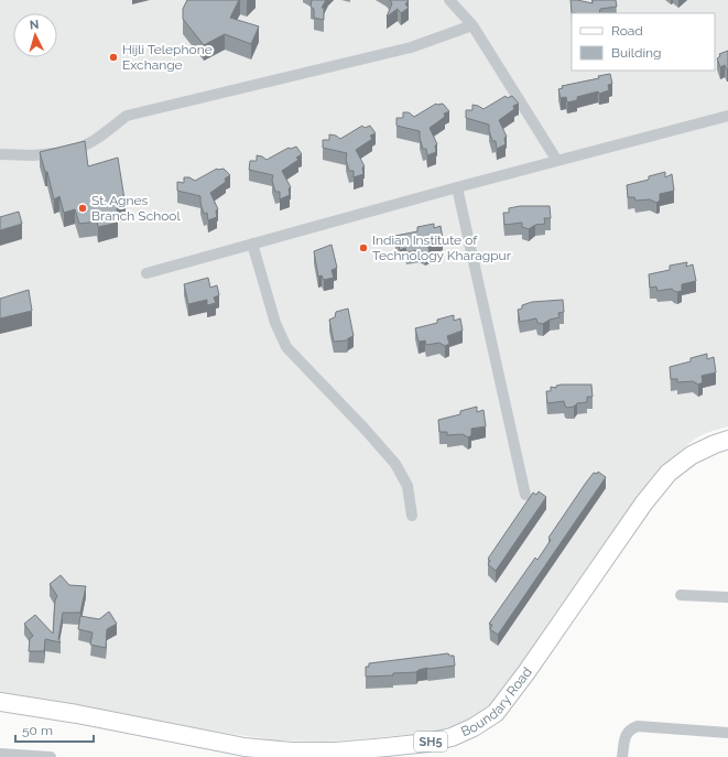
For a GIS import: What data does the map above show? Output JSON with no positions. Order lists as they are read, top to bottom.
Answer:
{
  "streets": {
    "main road": ["Boundary Road", "SH5"]
  },
  "places": ["Hijli Telephone Exchange", "St. Agnes Branch School", "Indian Institute of Technology Kharagpur"],
  "legend": ["Road", "Building"],
  "scale_bar": "50 m",
  "north": "top"
}
